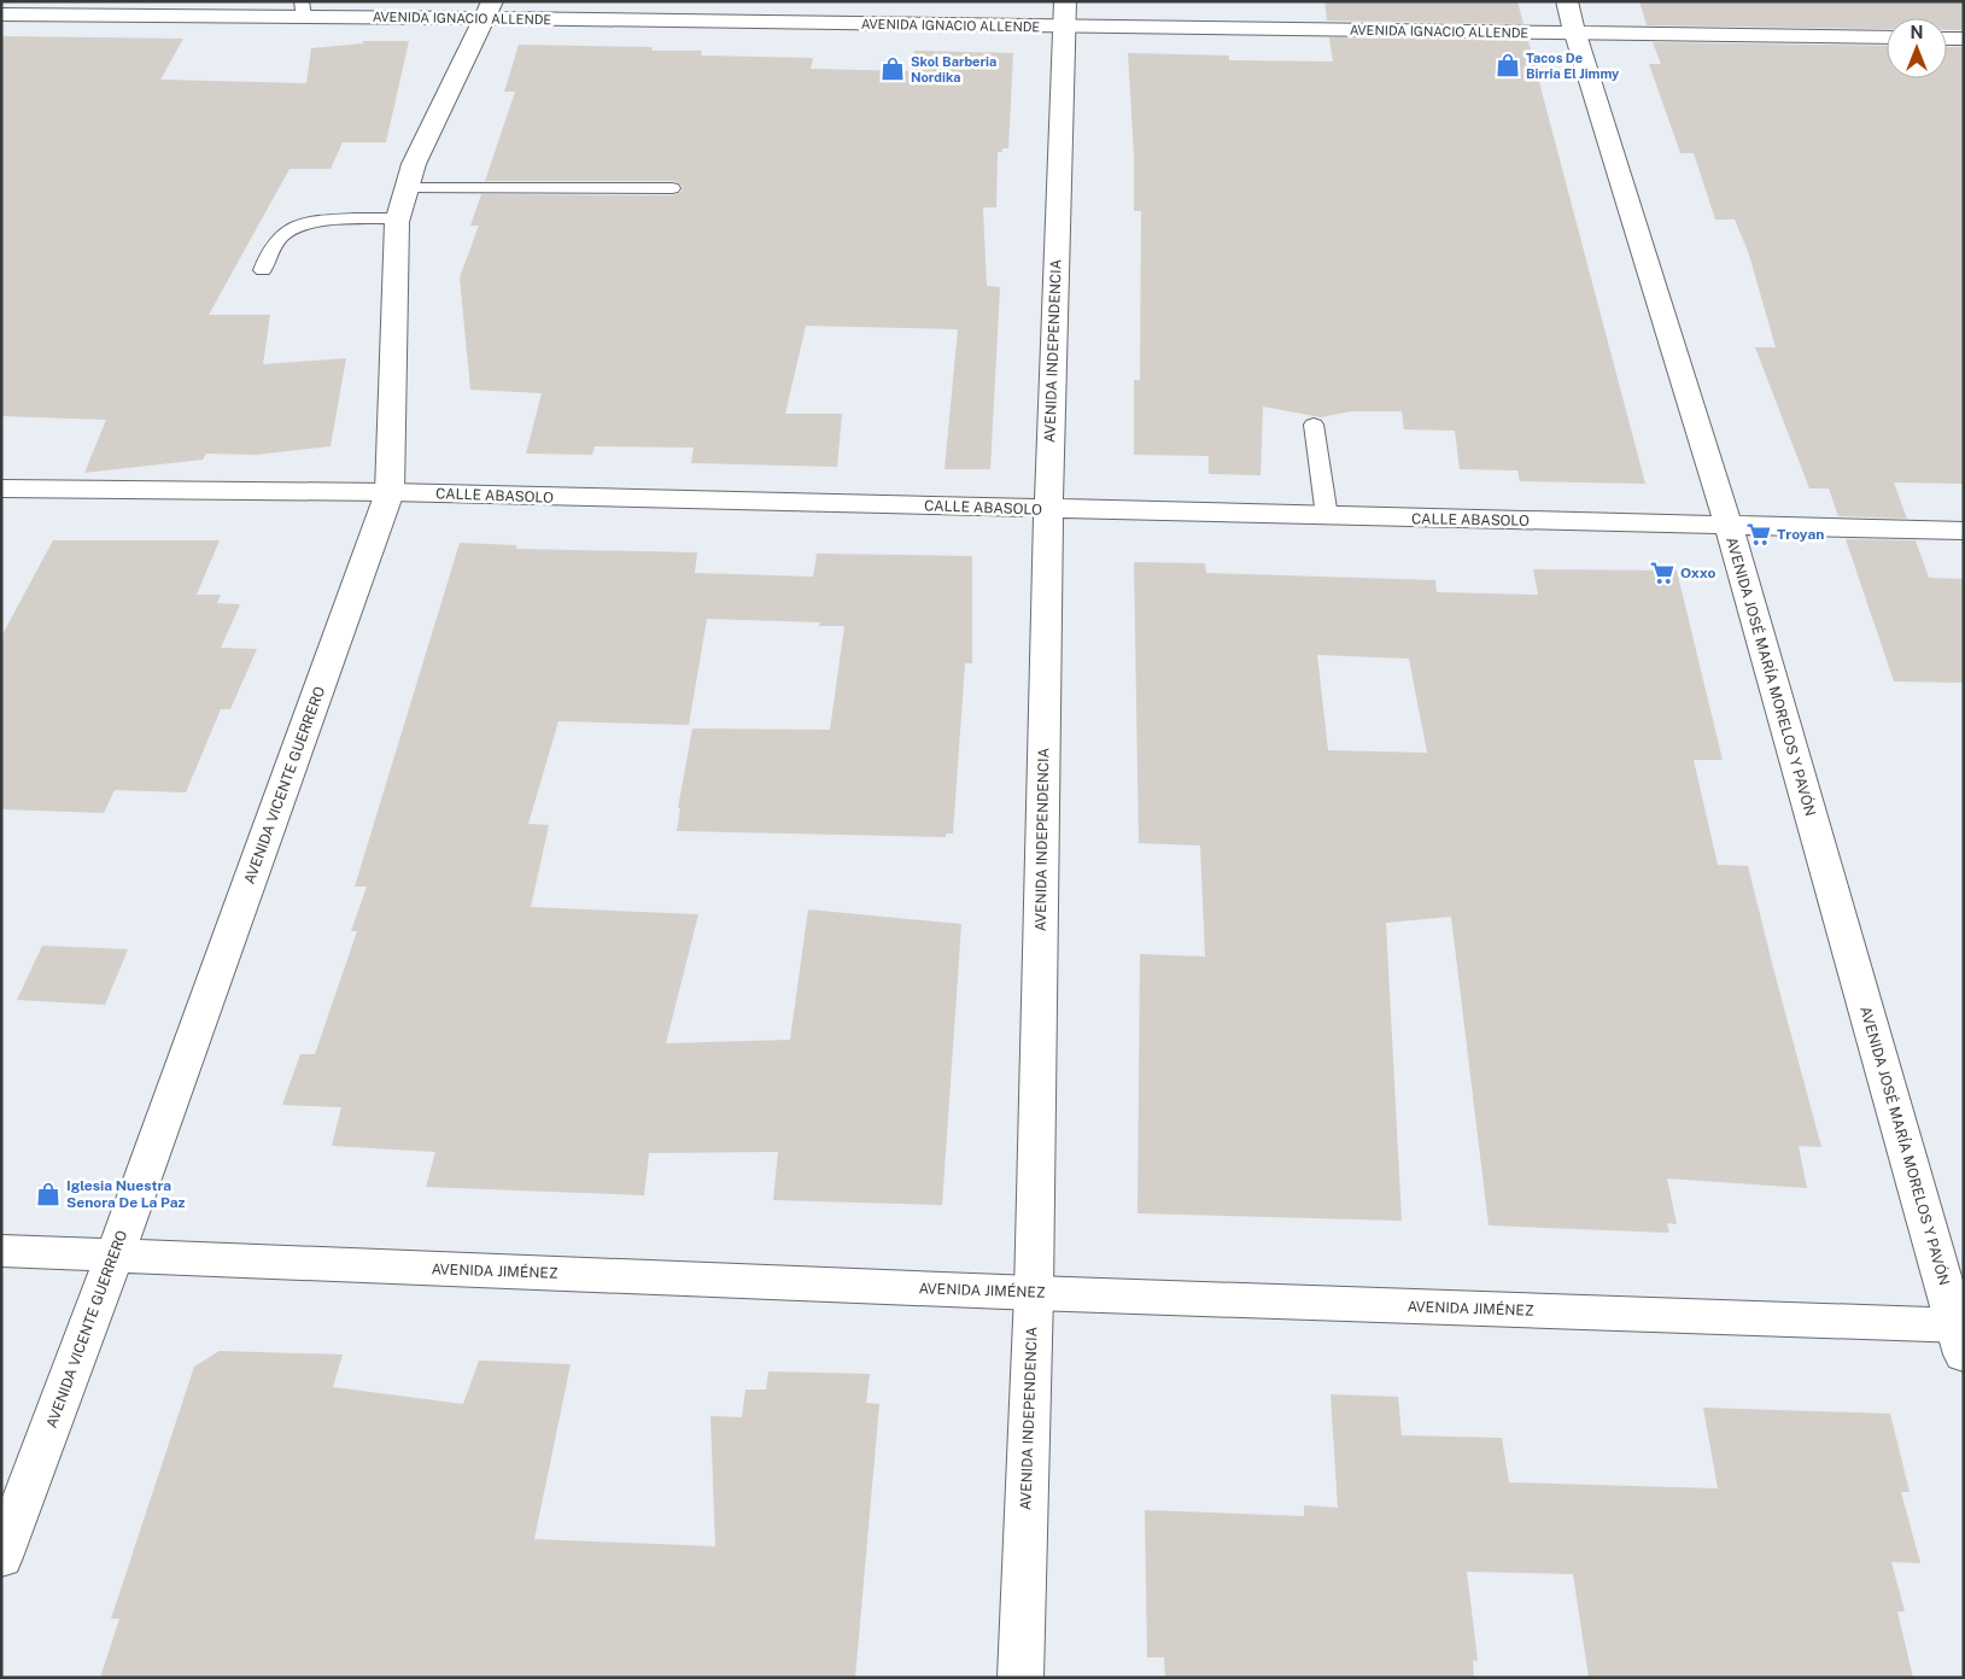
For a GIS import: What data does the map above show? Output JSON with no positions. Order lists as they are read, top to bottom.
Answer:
{
  "streets": {
    "street": [
      "AVENIDA IGNACIO ALLENDE",
      "AVENIDA INDEPENDENCIA",
      "CALLE ABASOLO",
      "AVENIDA JOSÉ MARÍA MORELOS Y PAVÓN",
      "AVENIDA VICENTE GUERRERO",
      "AVENIDA JIMÉNEZ"
    ]
  },
  "crossings": [
    ["AVENIDA IGNACIO ALLENDE", "AVENIDA INDEPENDENCIA"],
    ["AVENIDA IGNACIO ALLENDE", "AVENIDA JOSÉ MARÍA MORELOS Y PAVÓN"],
    ["AVENIDA IGNACIO ALLENDE", "AVENIDA VICENTE GUERRERO"],
    ["AVENIDA INDEPENDENCIA", "CALLE ABASOLO"],
    ["AVENIDA INDEPENDENCIA", "AVENIDA JIMÉNEZ"],
    ["CALLE ABASOLO", "AVENIDA JOSÉ MARÍA MORELOS Y PAVÓN"],
    ["CALLE ABASOLO", "AVENIDA VICENTE GUERRERO"],
    ["AVENIDA JOSÉ MARÍA MORELOS Y PAVÓN", "AVENIDA JIMÉNEZ"],
    ["AVENIDA VICENTE GUERRERO", "AVENIDA JIMÉNEZ"]
  ],
  "places": {
    "shop": ["Tacos De Birria El Jimmy", "Skol Barberia Nordika", "Iglesia Nuestra Senora De La Paz"],
    "supermarket": ["Troyan", "Oxxo"]
  },
  "north": "top"
}
